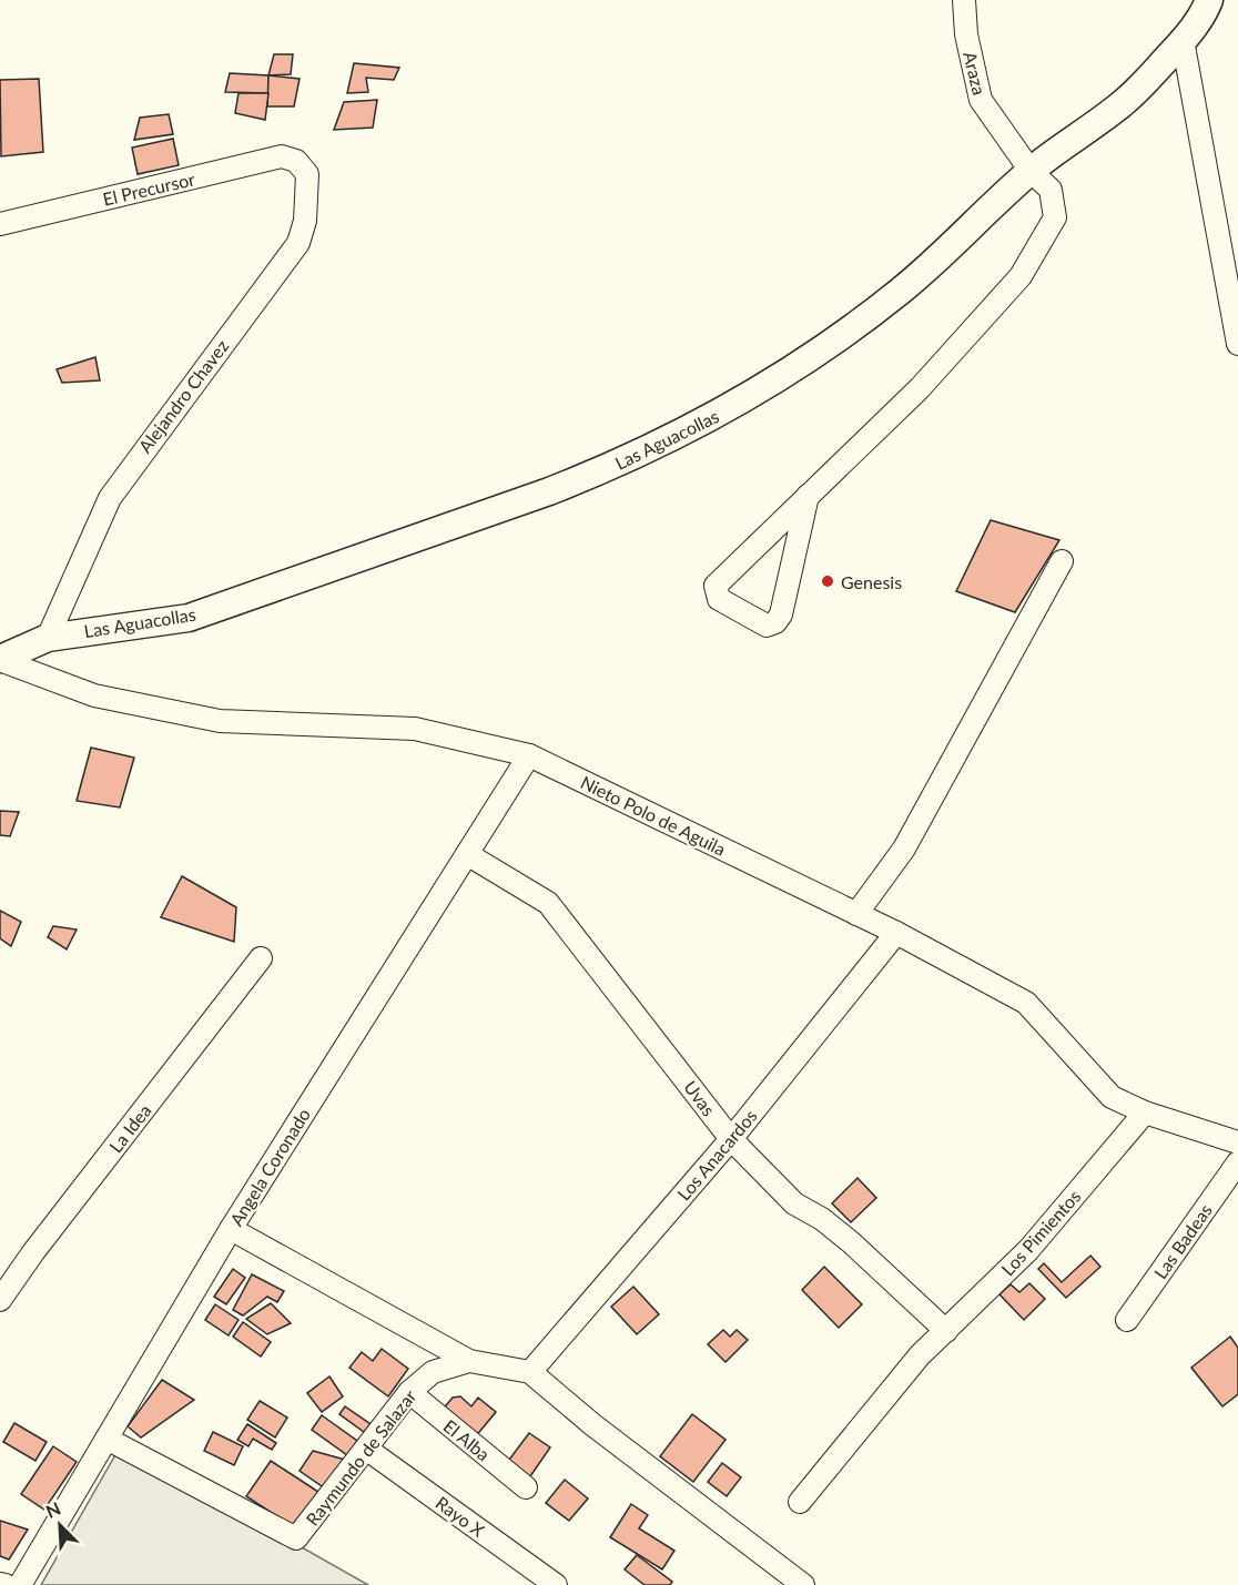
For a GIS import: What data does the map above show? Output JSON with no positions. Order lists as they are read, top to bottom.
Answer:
{
  "streets": {
    "street": [
      "Araza",
      "El Precursor",
      "Alejandro Chavez",
      "Las Aguacollas",
      "Nieto Polo de Aguila",
      "Uvas",
      "La Idea",
      "Los Anacardos",
      "Angela Coronado",
      "Los Pimientos",
      "Las Badeas",
      "El Alba",
      "Raymundo de Salazar",
      "Rayo X"
    ]
  },
  "crossings": [
    ["Araza", "Las Aguacollas"],
    ["El Precursor", "Alejandro Chavez"],
    ["Alejandro Chavez", "Las Aguacollas"],
    ["Las Aguacollas", "Nieto Polo de Aguila"],
    ["Nieto Polo de Aguila", "Los Anacardos"],
    ["Nieto Polo de Aguila", "Angela Coronado"],
    ["Nieto Polo de Aguila", "Los Pimientos"],
    ["Uvas", "Los Anacardos"],
    ["Uvas", "Angela Coronado"],
    ["Uvas", "Los Pimientos"],
    ["Los Anacardos", "Raymundo de Salazar"],
    ["Angela Coronado", "Raymundo de Salazar"],
    ["El Alba", "Raymundo de Salazar"],
    ["Raymundo de Salazar", "Rayo X"]
  ],
  "places": ["Genesis"],
  "north": "top left"
}
